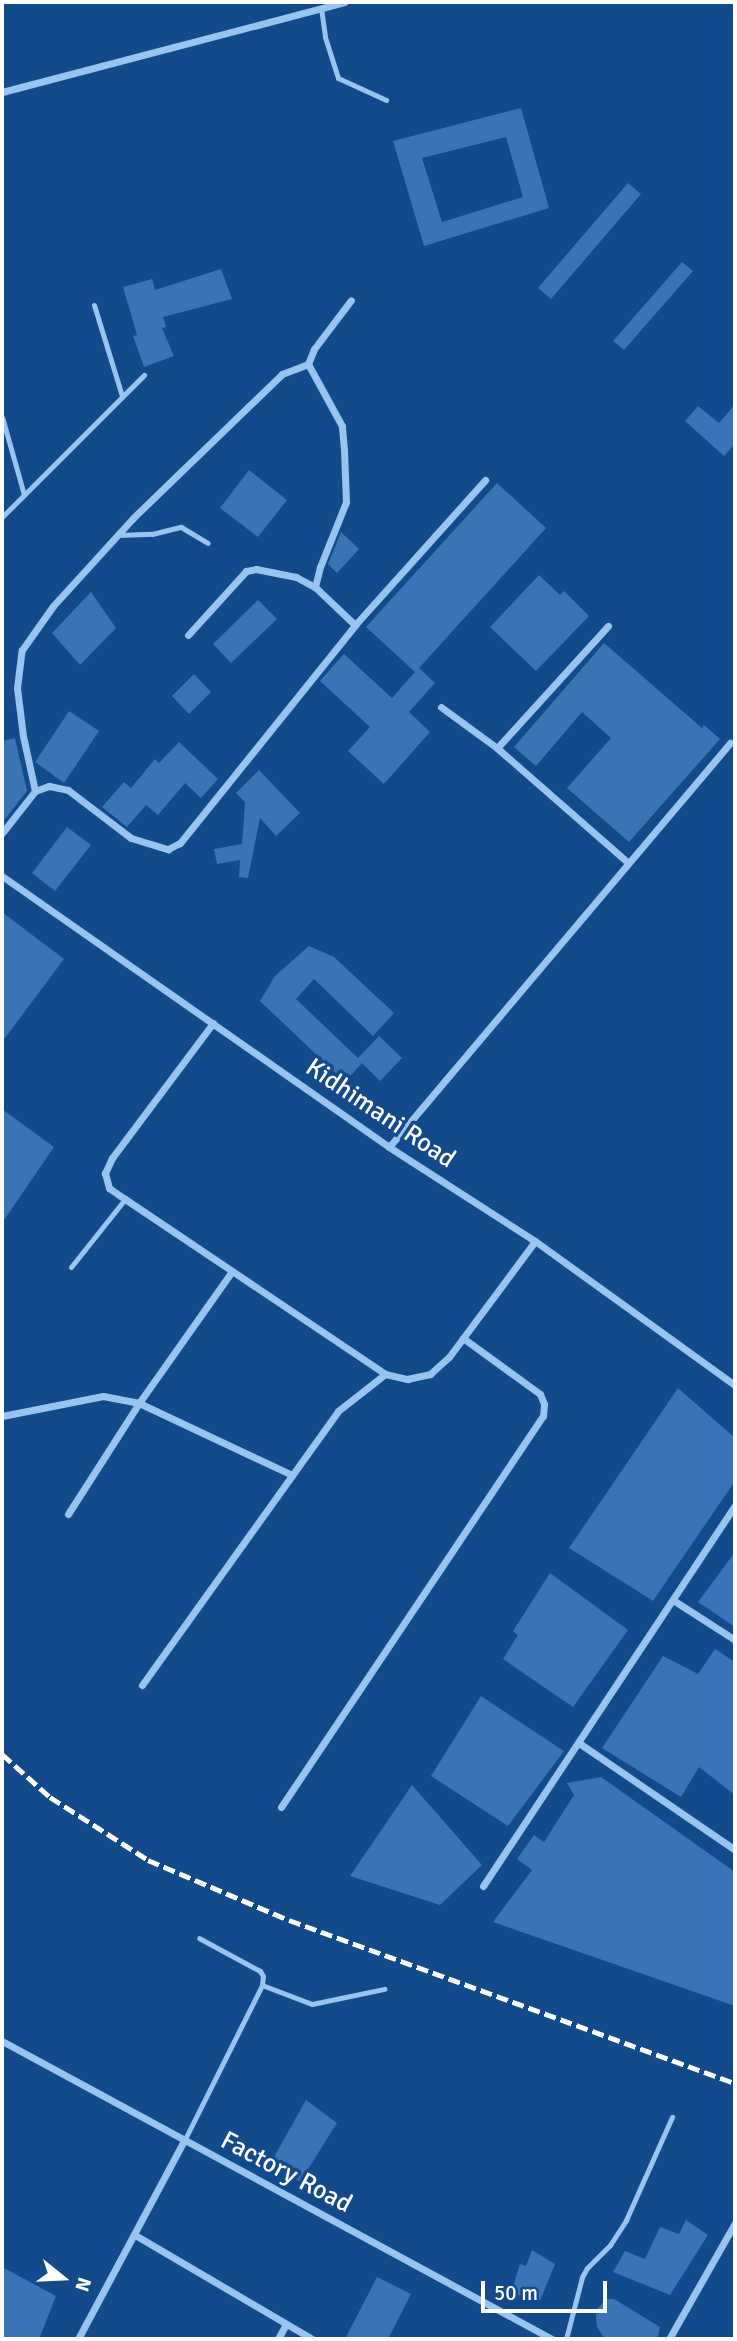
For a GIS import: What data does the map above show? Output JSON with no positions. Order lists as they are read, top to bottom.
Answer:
{
  "streets": {
    "street": ["Kidhimani Road", "Factory Road"]
  },
  "scale_bar": "50 m",
  "north": "right"
}
